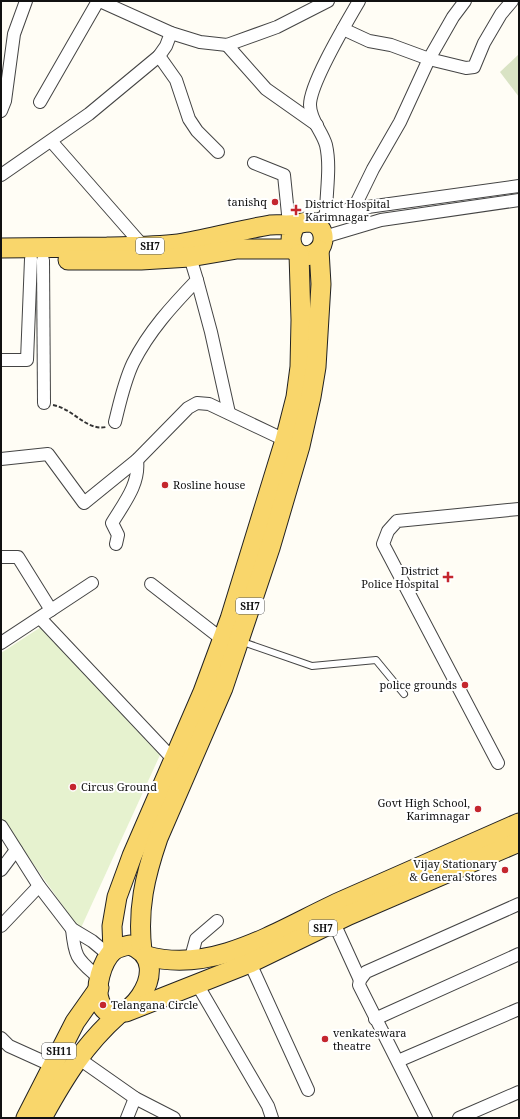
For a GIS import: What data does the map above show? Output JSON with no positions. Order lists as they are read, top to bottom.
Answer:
{
  "streets": {
    "main road": ["SH7", "SH11"]
  },
  "crossings": [
    ["SH7", "SH11"]
  ],
  "places": {
    "other": [
      "tanishq",
      "Rosline house",
      "police grounds",
      "Circus Ground",
      "Govt High School, Karimnagar",
      "Vijay Stationary & General Stores",
      "Telangana Circle",
      "venkateswara theatre"
    ],
    "health": ["District Hospital Karimnagar", "District Police Hospital"]
  }
}
